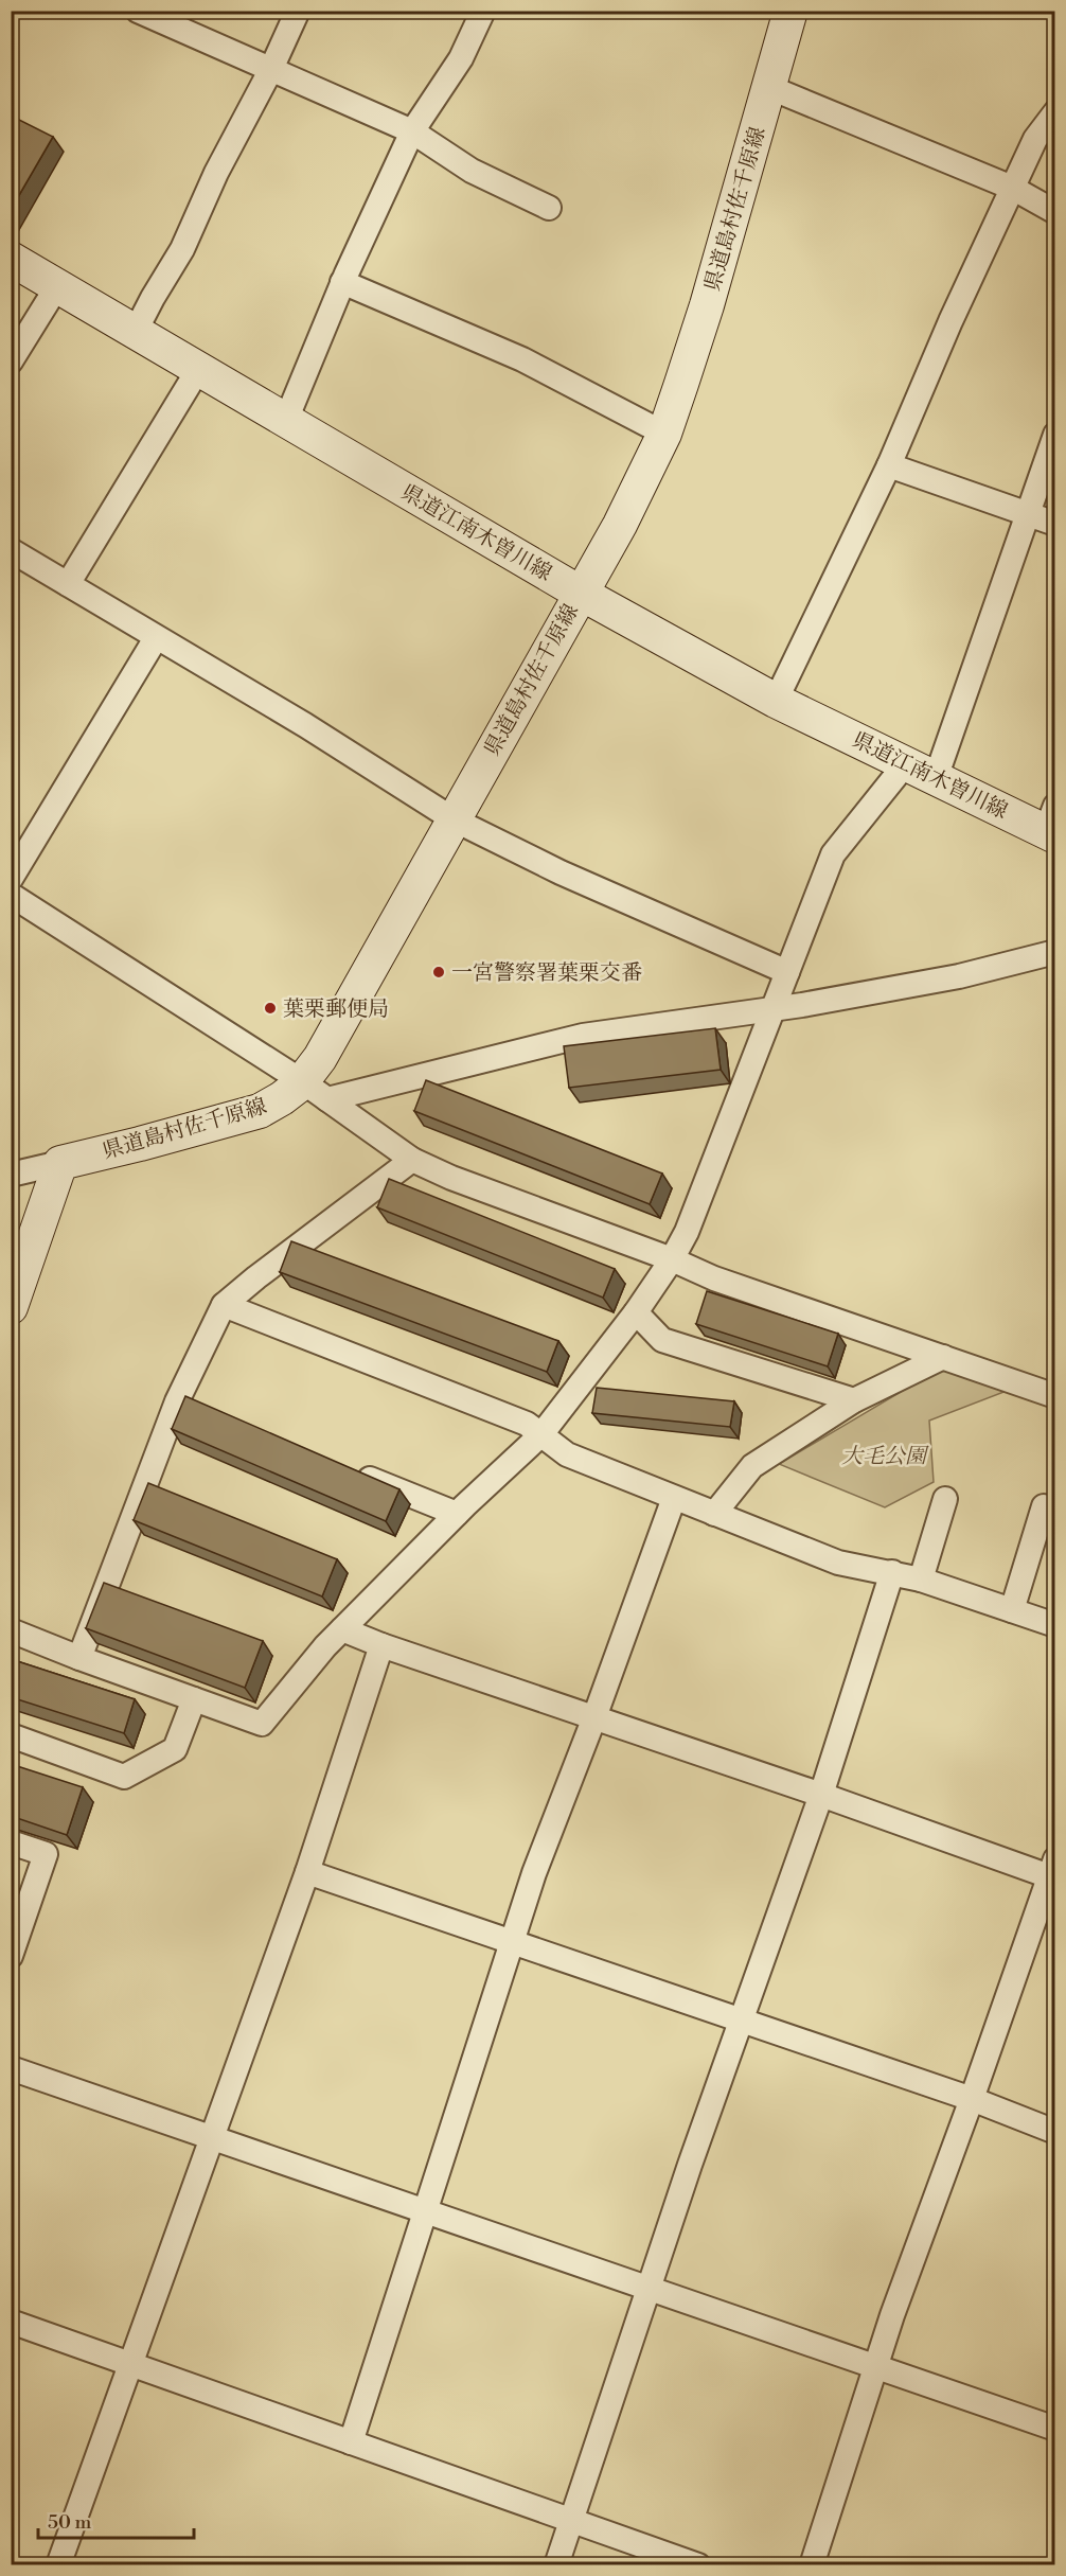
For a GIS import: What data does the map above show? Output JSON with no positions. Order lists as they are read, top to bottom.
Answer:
{
  "streets": {
    "main road": ["県道島村佐千原線", "県道江南木曽川線"]
  },
  "crossings": [
    ["県道島村佐千原線", "県道江南木曽川線"]
  ],
  "parks": ["大毛公園"],
  "places": ["一宮警察署葉栗交番", "葉栗郵便局"],
  "scale_bar": "50 m"
}
